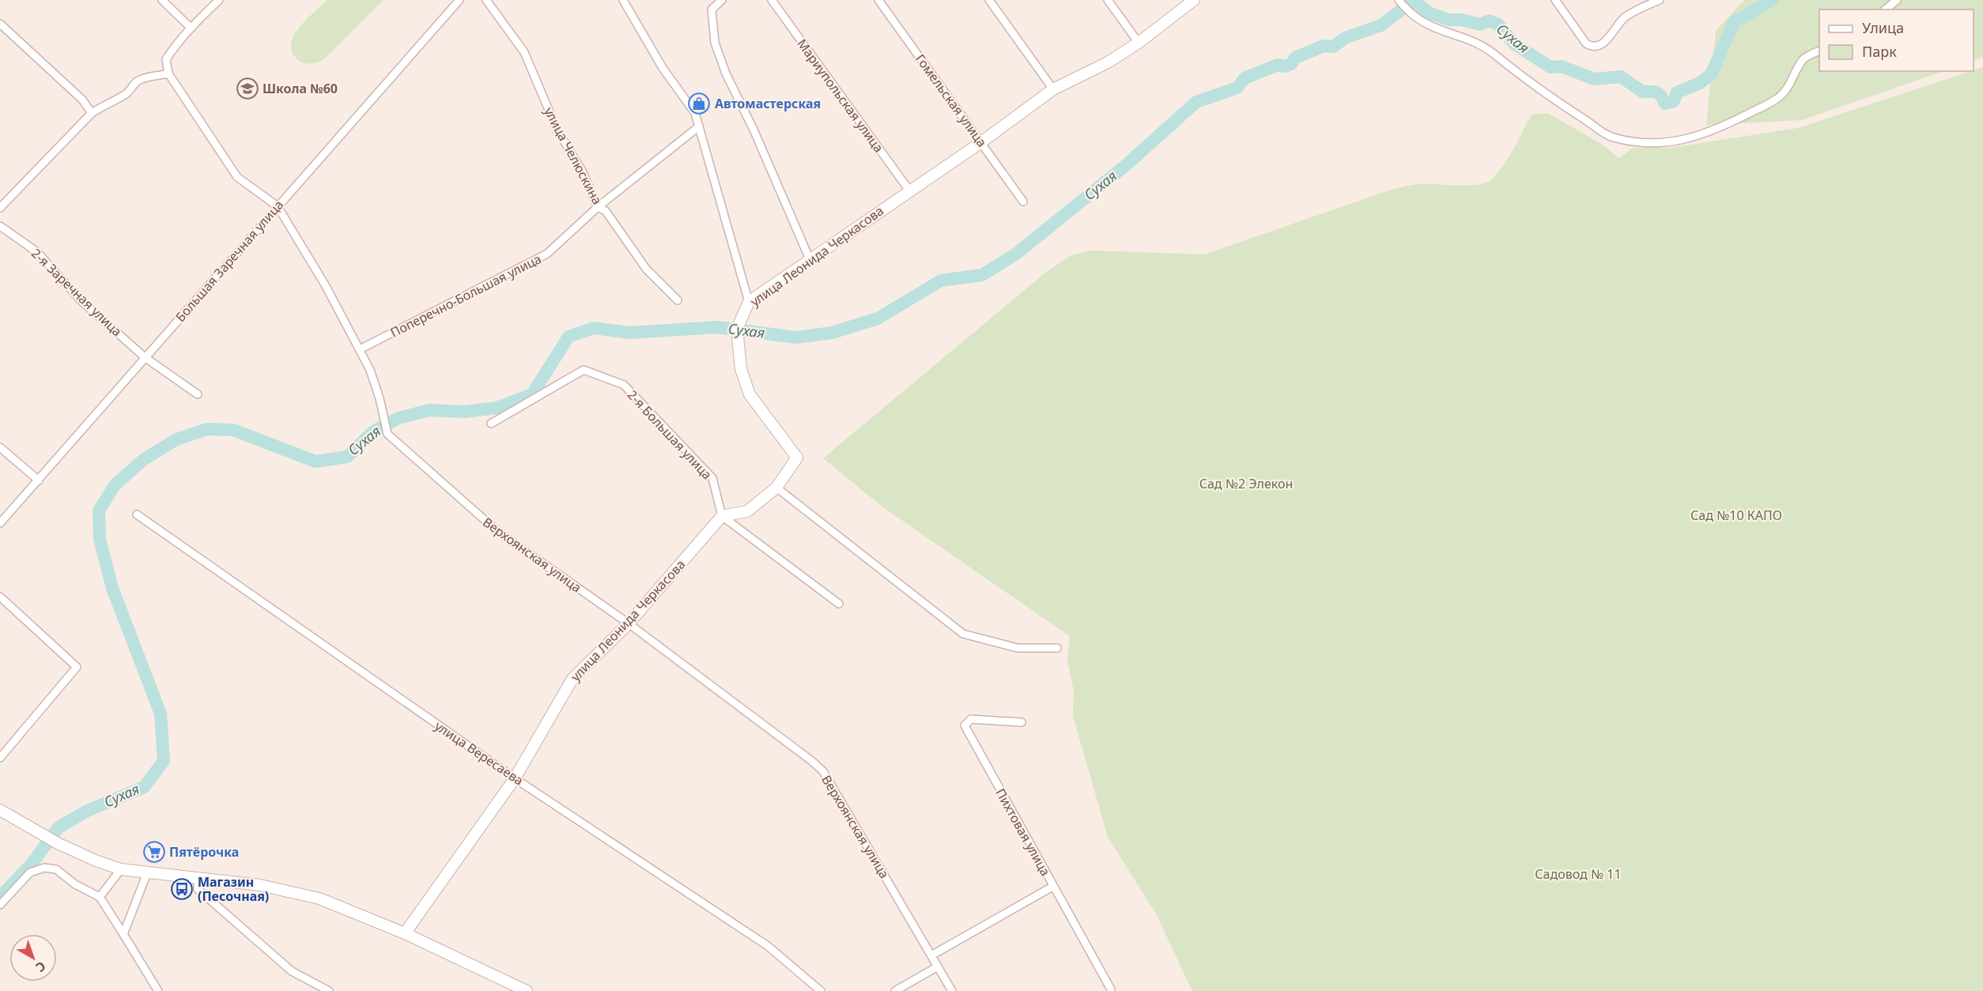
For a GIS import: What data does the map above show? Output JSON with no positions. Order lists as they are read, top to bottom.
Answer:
{
  "streets": {
    "street": [
      "Мариупольская улица",
      "Гомельская улица",
      "улица Челюскина",
      "улица Леонида Черкасова",
      "Большая Заречная улица",
      "2-я Заречная улица",
      "Поперечно-Большая улица",
      "2-я Большая улица",
      "Верхоянская улица",
      "улица Вересаева",
      "Пихтовая улица"
    ]
  },
  "crossings": [
    ["Мариупольская улица", "улица Леонида Черкасова"],
    ["Гомельская улица", "улица Леонида Черкасова"],
    ["улица Челюскина", "Поперечно-Большая улица"],
    ["улица Леонида Черкасова", "2-я Большая улица"],
    ["улица Леонида Черкасова", "Верхоянская улица"],
    ["улица Леонида Черкасова", "улица Вересаева"],
    ["Большая Заречная улица", "2-я Заречная улица"],
    ["Большая Заречная улица", "Верхоянская улица"],
    ["Поперечно-Большая улица", "Верхоянская улица"]
  ],
  "water": ["Сухая"],
  "parks": ["Сад №2 Элекон", "Сад №10 КАПО", "Садовод № 11"],
  "places": {
    "school or university": ["Школа №60"],
    "shop": ["Автомастерская"],
    "supermarket": ["Пятёрочка"],
    "bus stop": ["Магазин (Песочная)"]
  },
  "legend": ["Улица", "Парк"],
  "north": "bottom right"
}
